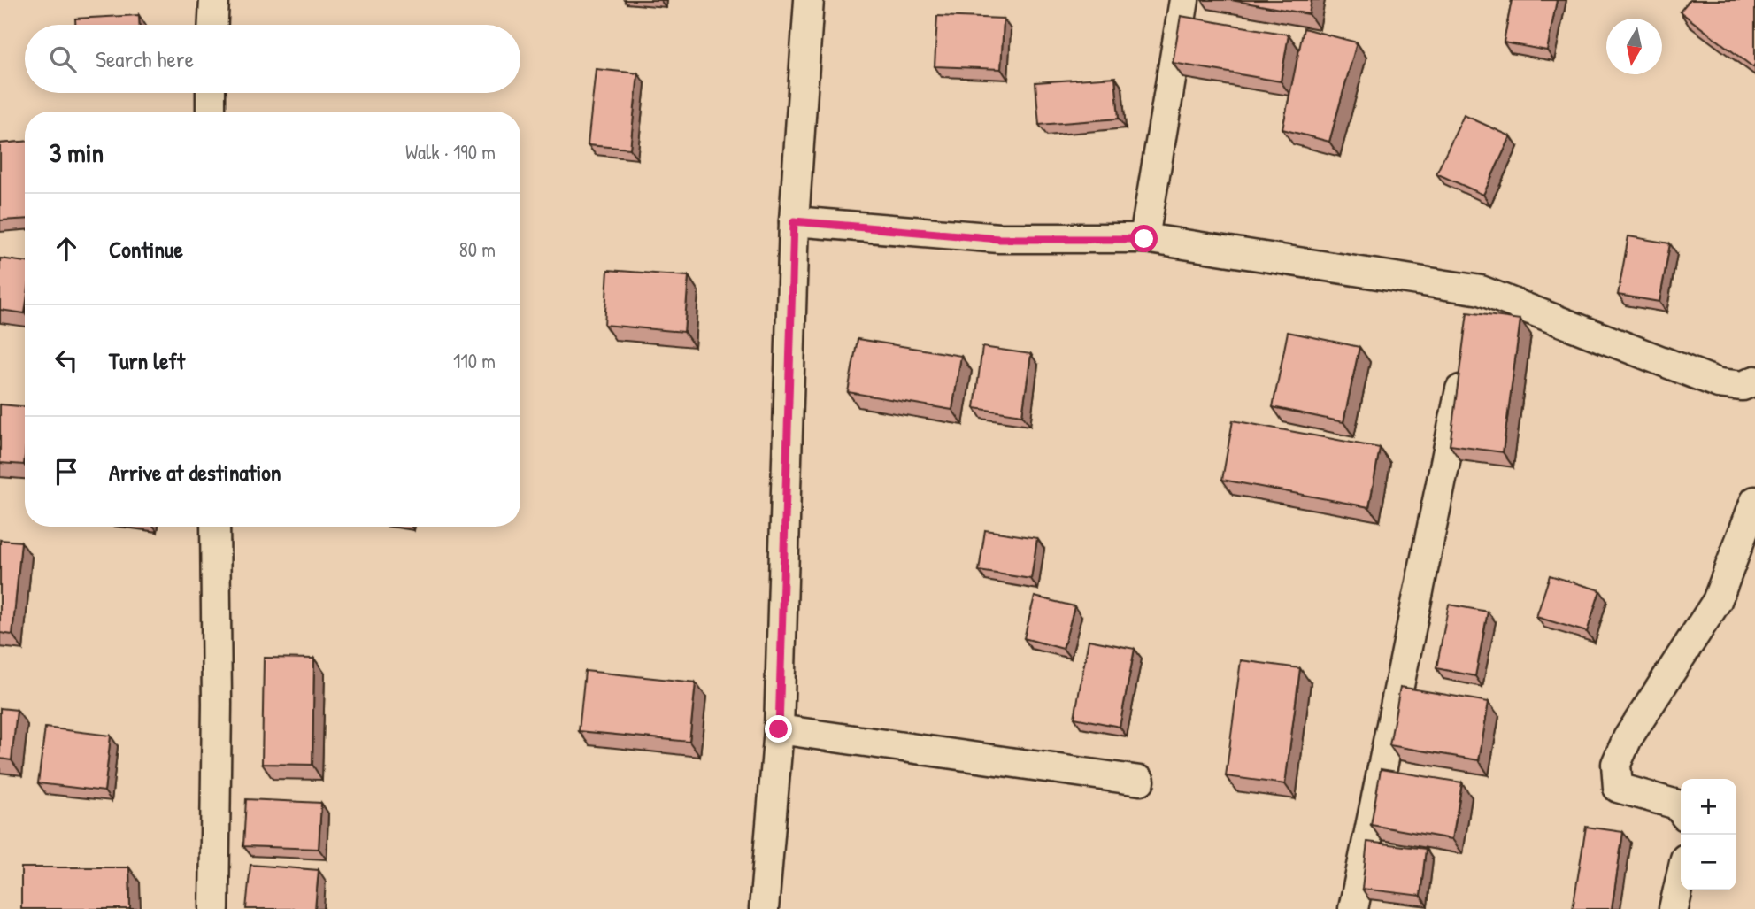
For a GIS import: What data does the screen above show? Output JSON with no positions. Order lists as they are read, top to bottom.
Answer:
{
  "north": "bottom",
  "page": {
    "search": "Search here",
    "heading": ["3 min", "Walk · 190 m"],
    "list": [
      ["Continue", "80 m"],
      ["Turn left", "110 m"],
      "Arrive at destination"
    ],
    "map_buttons": ["+", "−"]
  }
}
